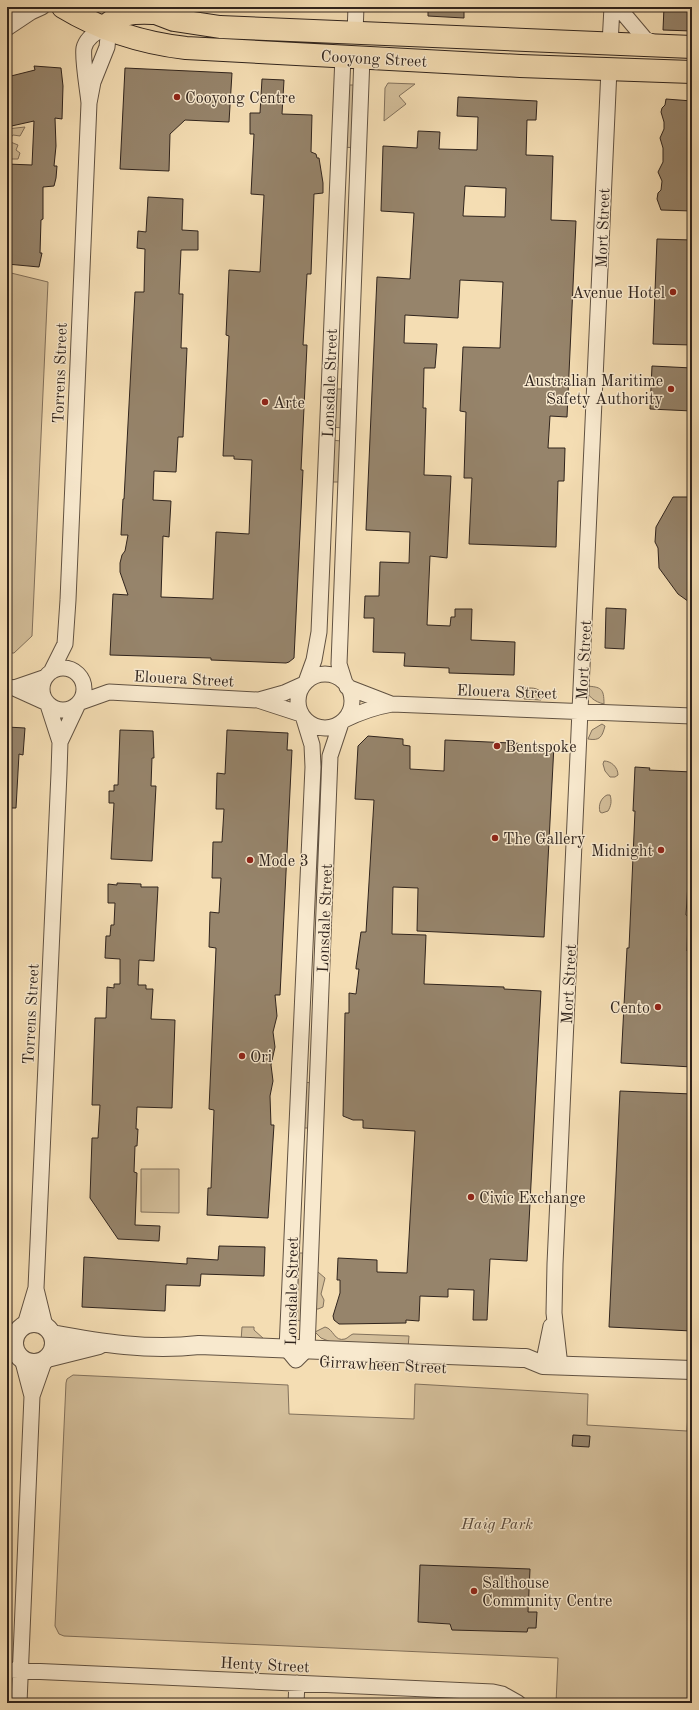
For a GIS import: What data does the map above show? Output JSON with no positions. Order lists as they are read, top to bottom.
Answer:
{
  "streets": {
    "main road": ["Cooyong Street", "Mort Street", "Lonsdale Street"],
    "street": [
      "Torrens Street",
      "Elouera Street",
      "Girrawheen Street",
      "Henty Street"
    ]
  },
  "crossings": [
    ["Cooyong Street", "Mort Street"],
    ["Cooyong Street", "Torrens Street"],
    ["Cooyong Street", "Lonsdale Street"],
    ["Mort Street", "Elouera Street"],
    ["Mort Street", "Girrawheen Street"],
    ["Torrens Street", "Elouera Street"],
    ["Torrens Street", "Girrawheen Street"],
    ["Lonsdale Street", "Elouera Street"],
    ["Lonsdale Street", "Girrawheen Street"]
  ],
  "parks": ["Haig Park"],
  "places": [
    "Cooyong Centre",
    "Avenue Hotel",
    "Australian Maritime Safety Authority",
    "Arte",
    "Bentspoke",
    "The Gallery",
    "Midnight",
    "Mode 3",
    "Cento",
    "Ori",
    "Civic Exchange",
    "Salthouse Community Centre"
  ]
}
